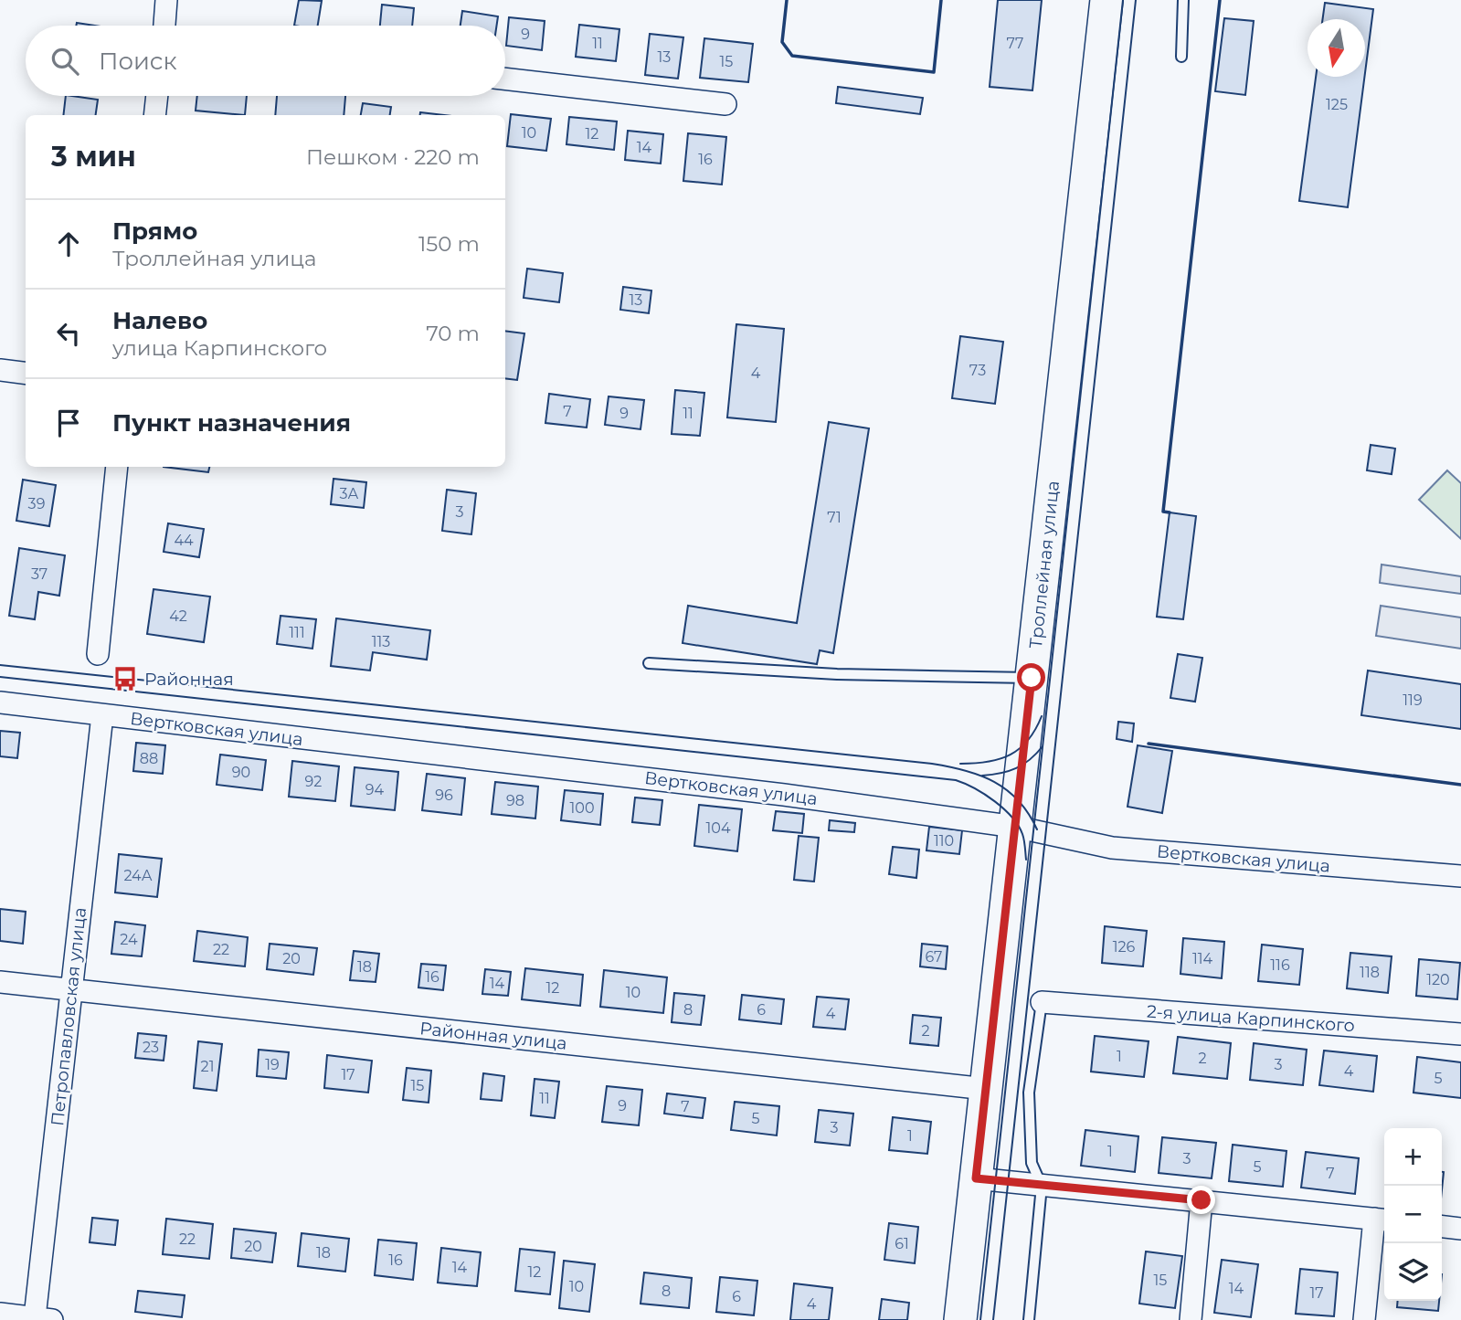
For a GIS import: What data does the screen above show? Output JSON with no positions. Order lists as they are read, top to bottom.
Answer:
{
  "streets": {
    "main road": ["Троллейная улица"],
    "street": [
      "Вертковская улица",
      "Петропавловская улица",
      "2-я улица Карпинского",
      "Районная улица"
    ]
  },
  "crossings": [
    ["Троллейная улица", "Вертковская улица"],
    ["Троллейная улица", "Районная улица"],
    ["Вертковская улица", "Петропавловская улица"],
    ["Петропавловская улица", "Районная улица"]
  ],
  "places": {
    "bus stop": ["Районная"]
  },
  "house_numbers": [
    "9",
    "11",
    "77",
    "13",
    "15",
    "125",
    "10",
    "12",
    "14",
    "16",
    "13",
    "73",
    "4",
    "7",
    "9",
    "11",
    "3А",
    "39",
    "3",
    "71",
    "44",
    "37",
    "42",
    "111",
    "113",
    "119",
    "88",
    "90",
    "92",
    "94",
    "96",
    "98",
    "100",
    "104",
    "110",
    "24А",
    "24",
    "126",
    "22",
    "67",
    "20",
    "114",
    "116",
    "18",
    "118",
    "16",
    "120",
    "14",
    "12",
    "10",
    "8",
    "6",
    "4",
    "2",
    "23",
    "1",
    "2",
    "19",
    "3",
    "21",
    "4",
    "17",
    "5",
    "15",
    "11",
    "9",
    "7",
    "5",
    "3",
    "1",
    "1",
    "3",
    "5",
    "7",
    "22",
    "61",
    "20",
    "18",
    "16",
    "14",
    "12",
    "15",
    "10",
    "14",
    "8",
    "17",
    "6",
    "4"
  ],
  "north": "bottom",
  "page": {
    "search": "Поиск",
    "heading": ["3 мин", "Пешком · 220 m"],
    "list": [
      ["Прямо", "Троллейная улица", "150 m"],
      ["Налево", "улица Карпинского", "70 m"],
      "Пункт назначения"
    ],
    "map_buttons": ["+", "−"]
  }
}
